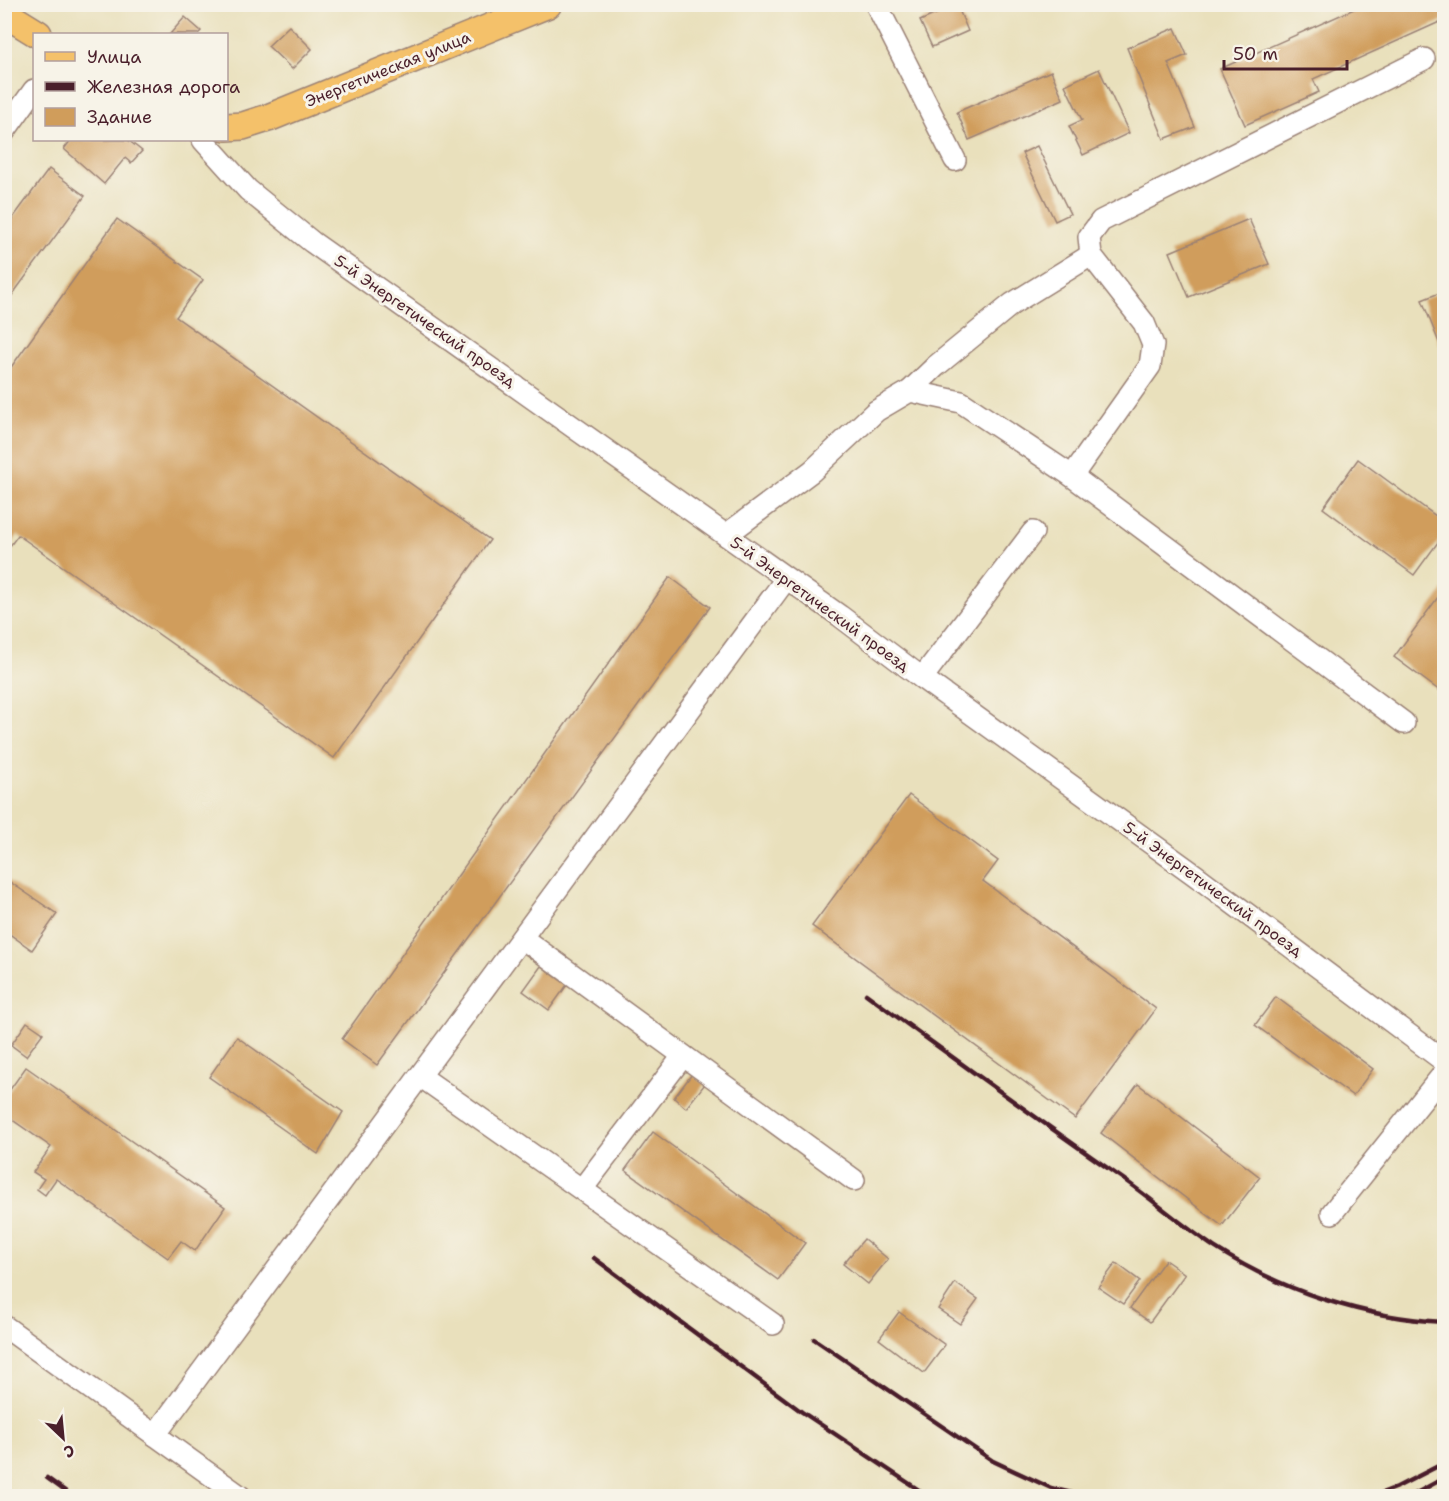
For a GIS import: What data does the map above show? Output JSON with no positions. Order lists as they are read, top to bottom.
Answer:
{
  "streets": {
    "main road": ["Энергетическая улица"],
    "street": ["5-й Энергетический проезд"]
  },
  "legend": ["Улица", "Железная дорога", "Здание"],
  "scale_bar": "50 m",
  "north": "bottom right"
}
